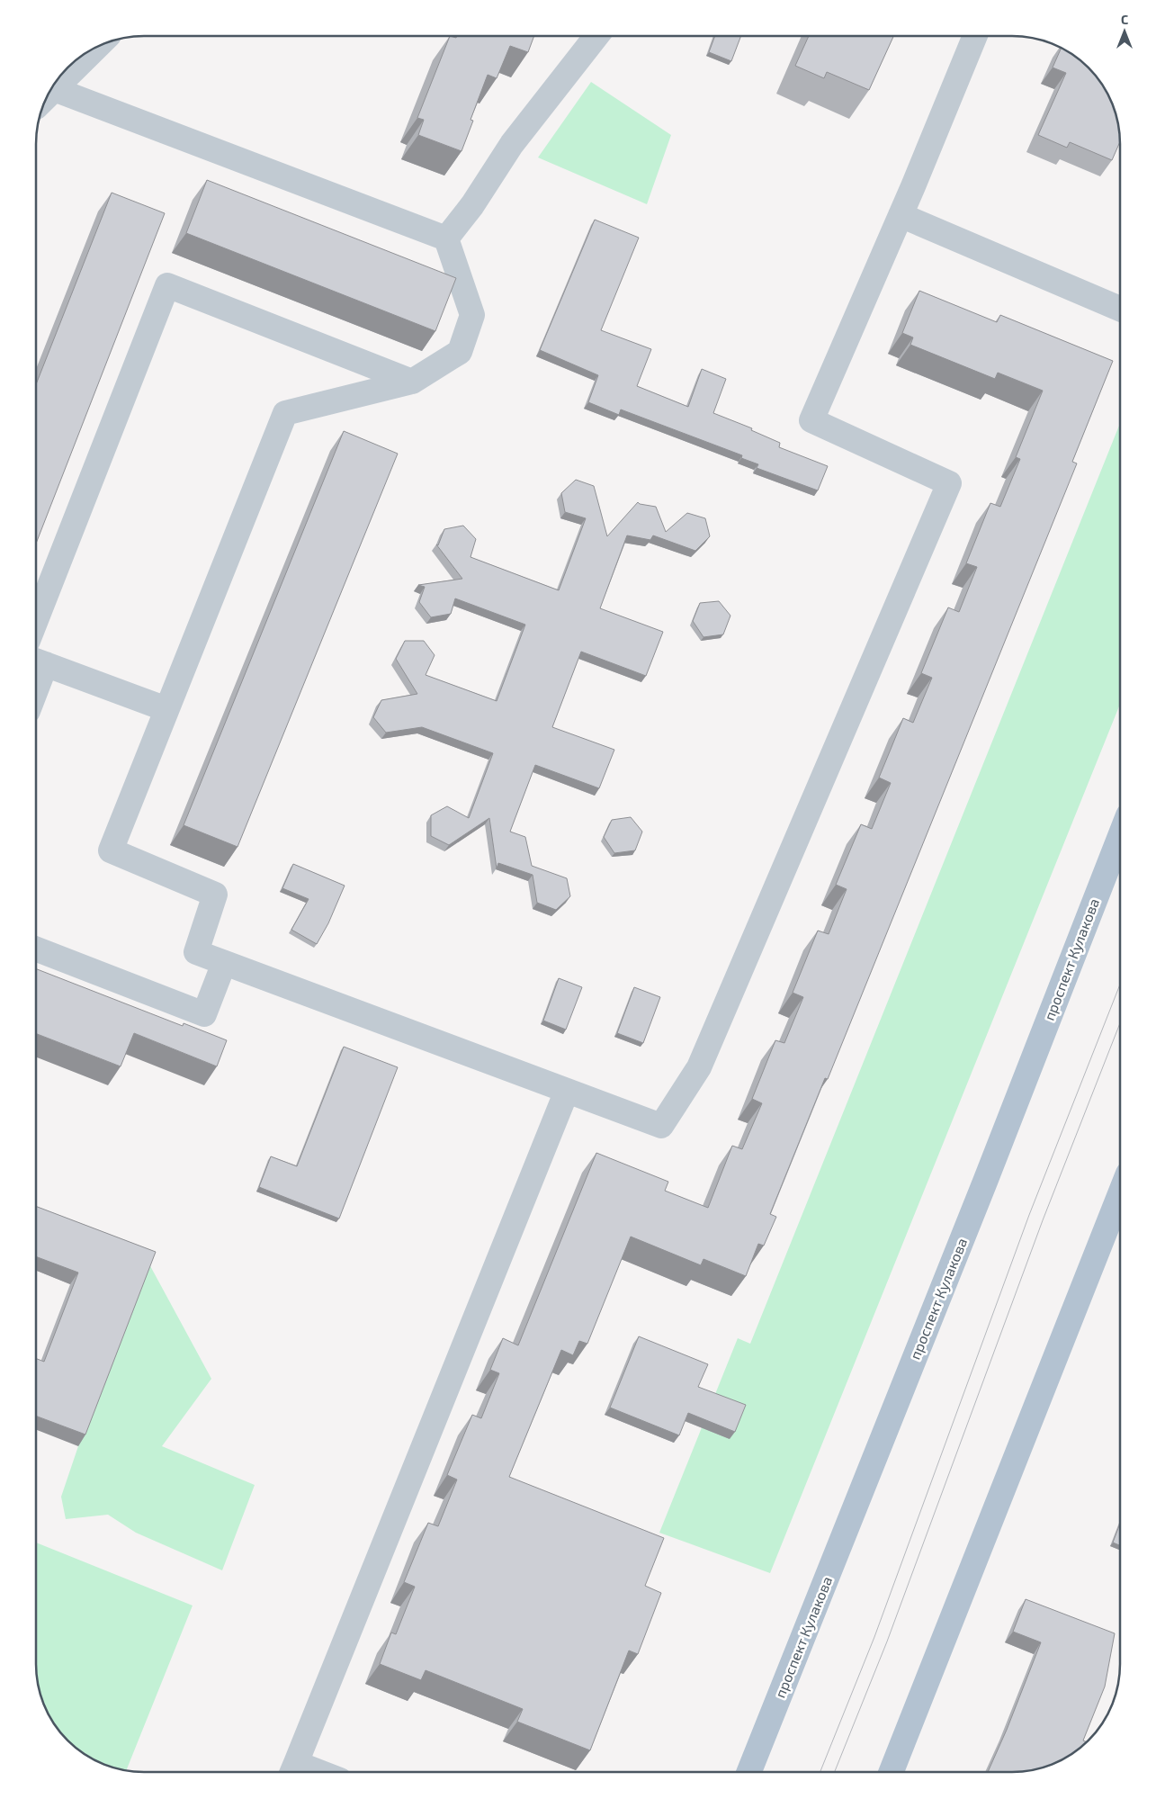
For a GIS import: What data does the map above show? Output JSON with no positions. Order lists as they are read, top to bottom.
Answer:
{
  "streets": {
    "main road": ["проспект Кулакова"]
  },
  "north": "top"
}
